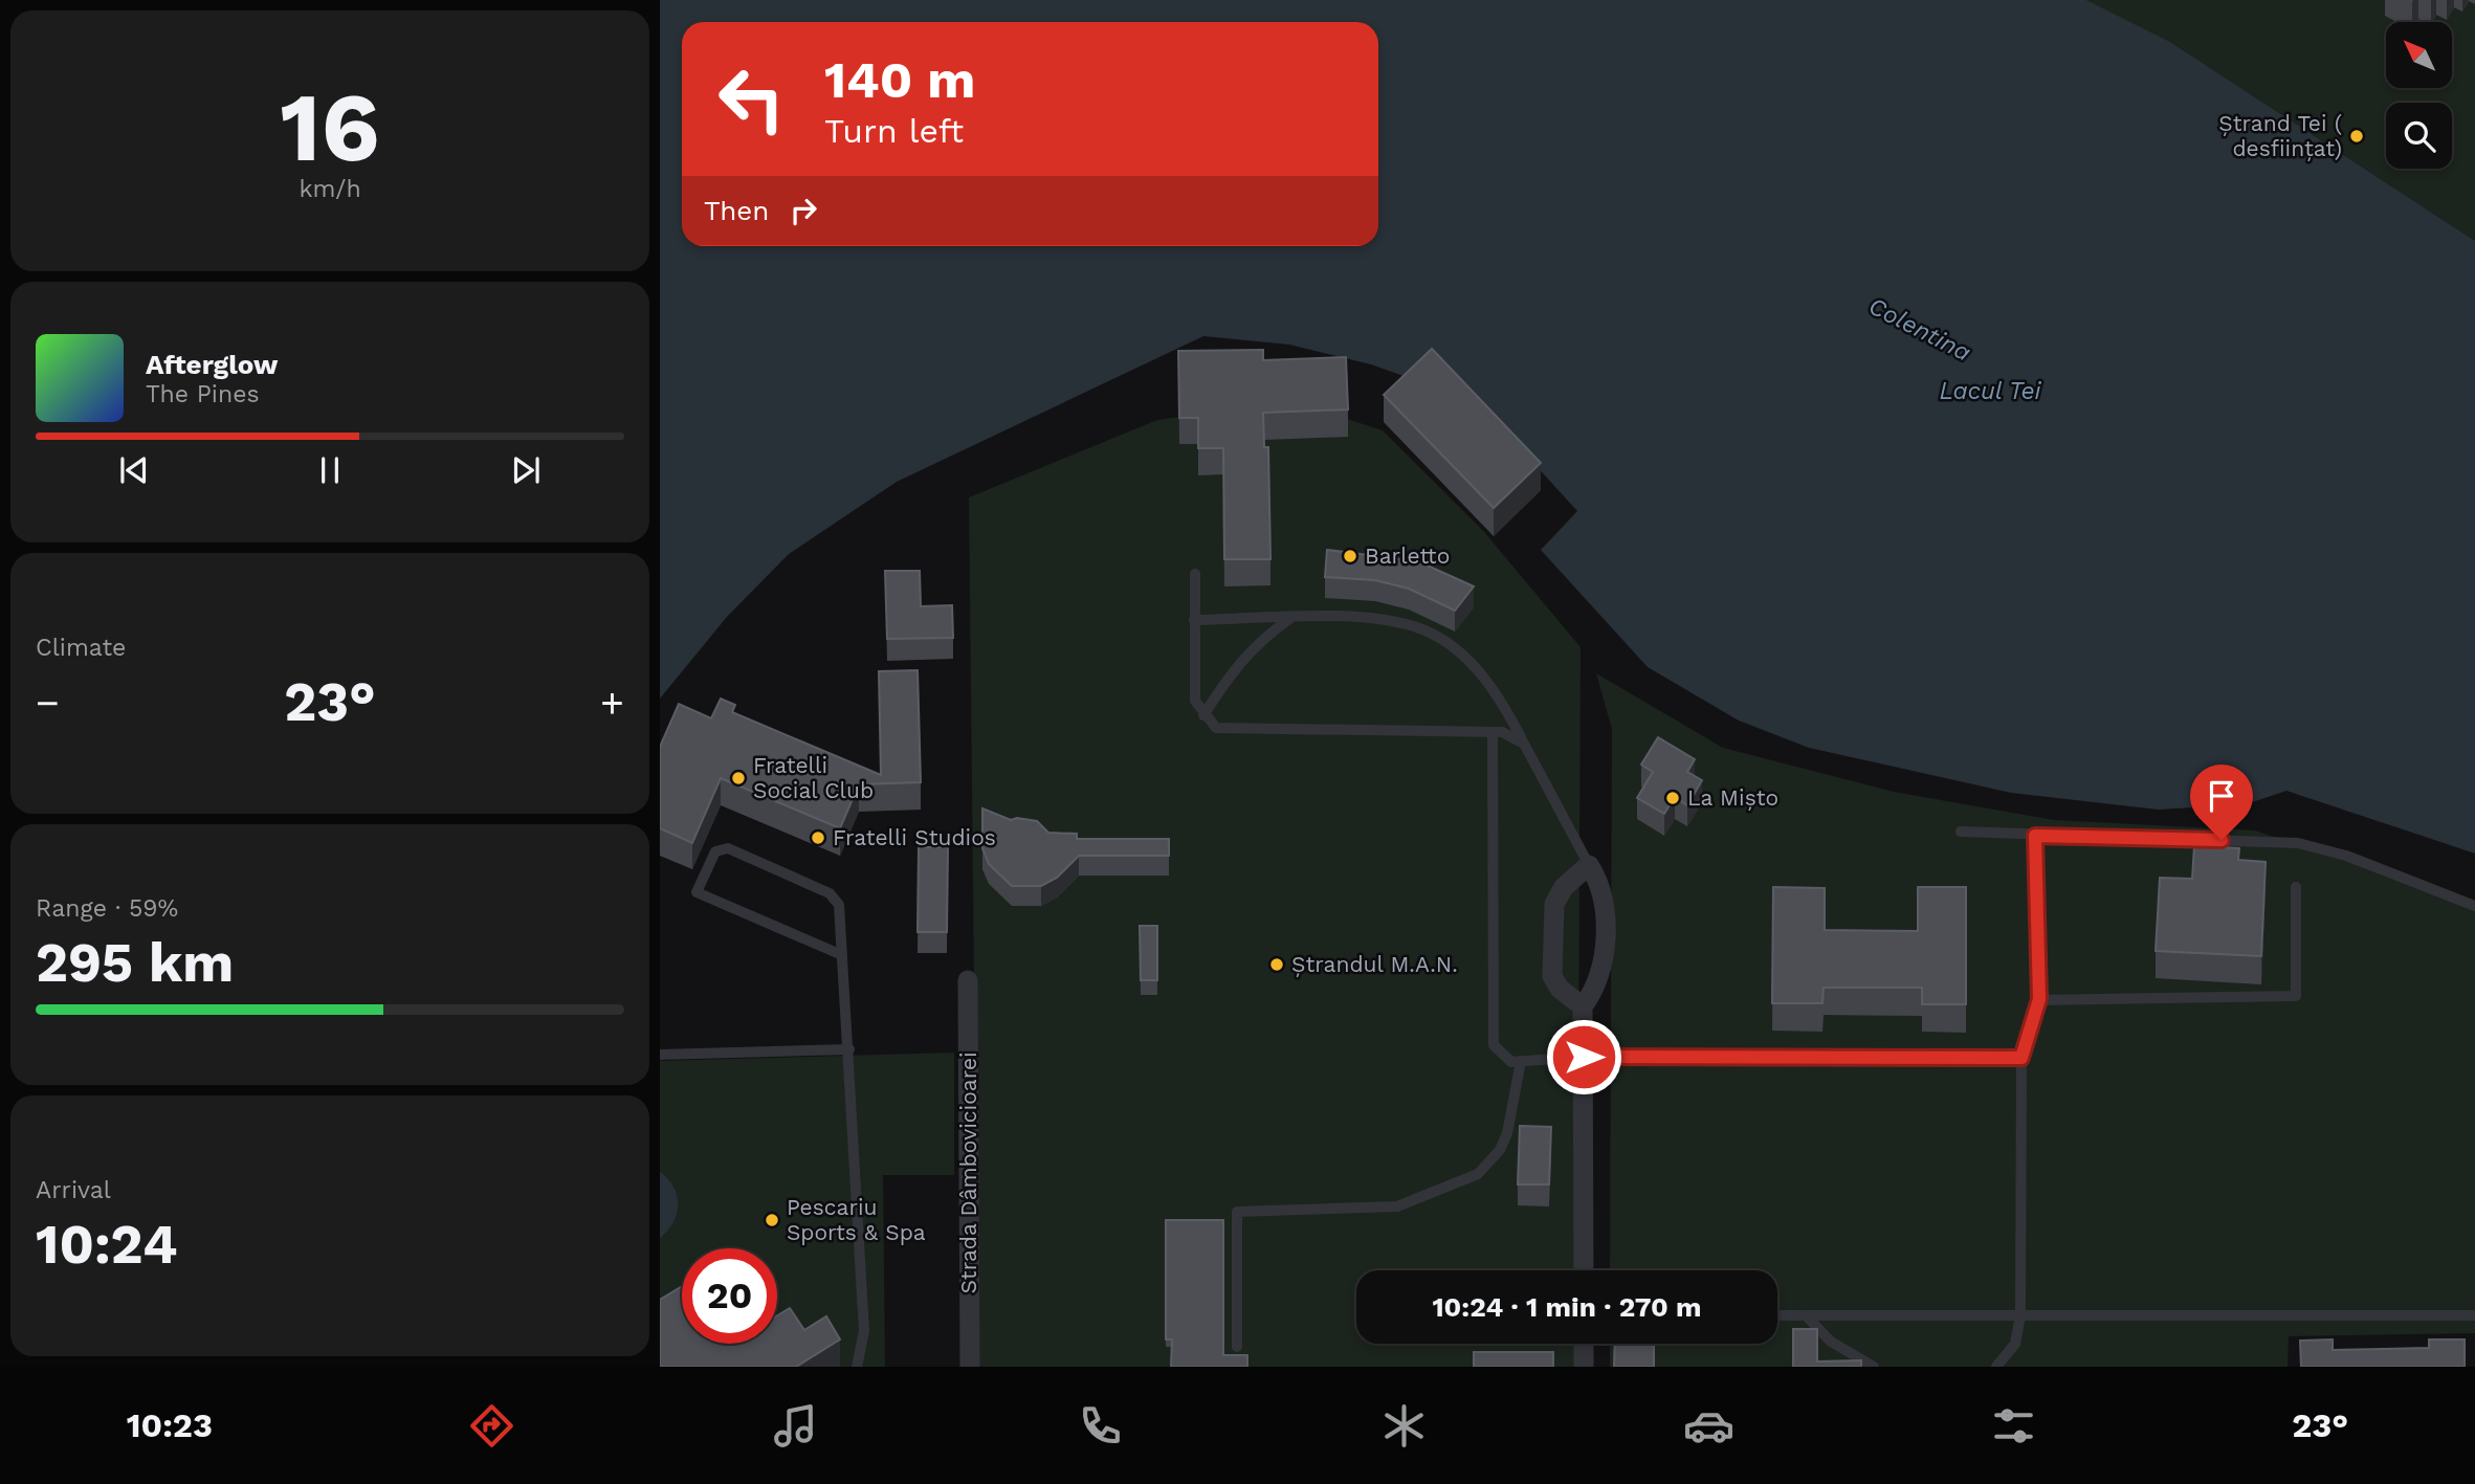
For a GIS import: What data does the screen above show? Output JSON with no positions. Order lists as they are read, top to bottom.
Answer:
{
  "streets": {
    "street": ["Strada Dâmbovicioarei"]
  },
  "water": ["Colentina", "Lacul Tei"],
  "places": [
    "Ștrand Tei ( desființat)",
    "Barletto",
    "Fratelli Social Club",
    "La Mișto",
    "Fratelli Studios",
    "Ștrandul M.A.N.",
    "Pescariu Sports & Spa"
  ],
  "north": "top left",
  "page": {
    "tile": [
      ["16", "km/h"],
      "Climate",
      ["Range · 59%", "295 km"],
      ["Arrival", "10:24"]
    ],
    "turn": ["140 m", "Turn left"],
    "then": "Then",
    "song": ["Afterglow", "The Pines"],
    "heat": ["−", "23°", "+"],
    "limit": "20",
    "trip": "10:24 · 1 min · 270 m",
    "tabs": ["10:23", "23°"]
  }
}
